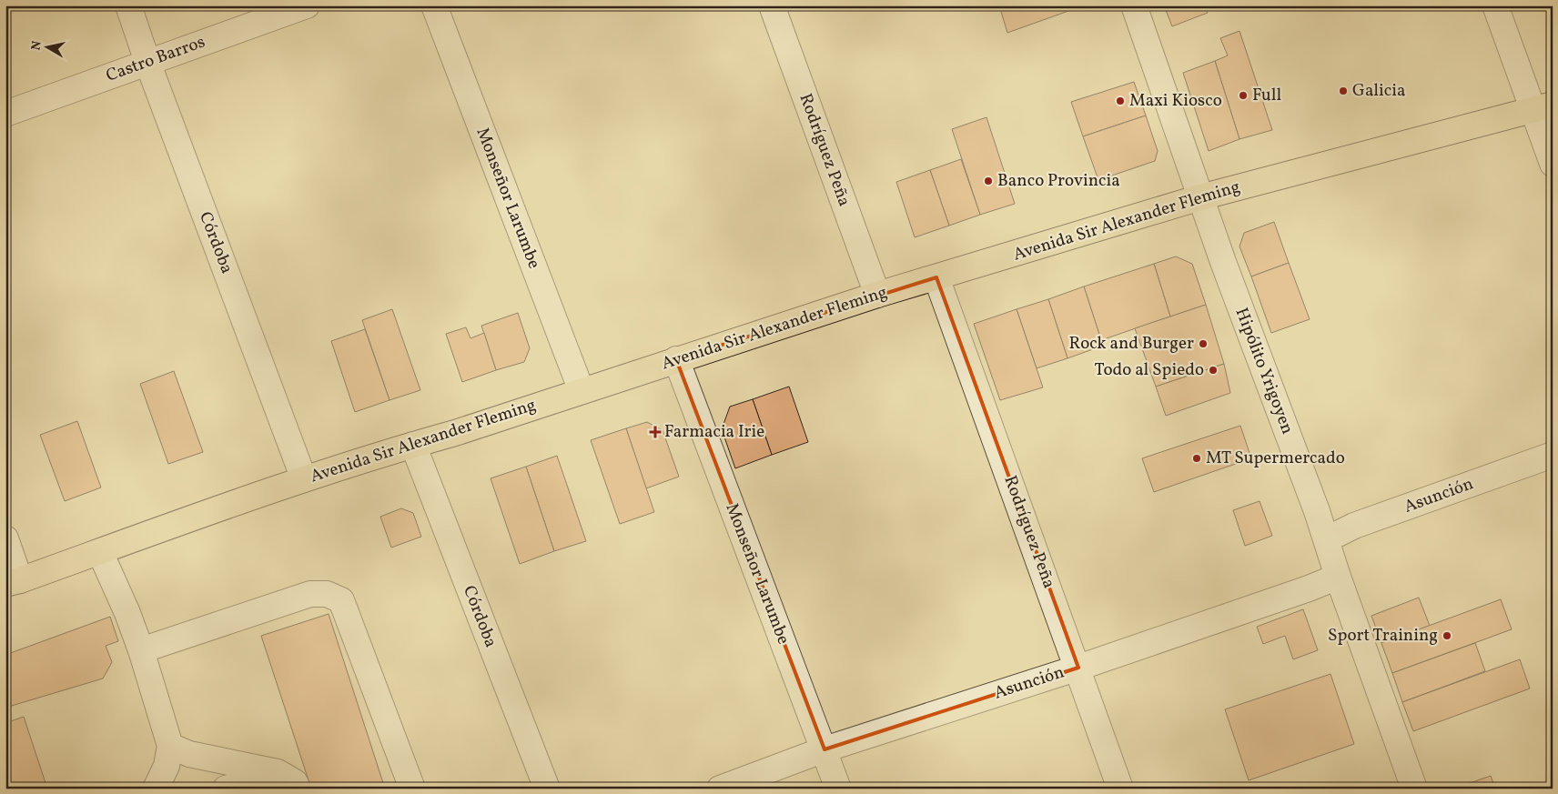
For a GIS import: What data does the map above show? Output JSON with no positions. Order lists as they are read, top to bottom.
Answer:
{
  "streets": {
    "main road": ["Avenida Sir Alexander Fleming"],
    "street": [
      "Castro Barros",
      "Rodríguez Peña",
      "Monseñor Larumbe",
      "Córdoba",
      "Hipólito Yrigoyen",
      "Asunción"
    ]
  },
  "crossings": [
    ["Castro Barros", "Córdoba"],
    ["Rodríguez Peña", "Avenida Sir Alexander Fleming"],
    ["Rodríguez Peña", "Asunción"],
    ["Monseñor Larumbe", "Avenida Sir Alexander Fleming"],
    ["Monseñor Larumbe", "Asunción"],
    ["Avenida Sir Alexander Fleming", "Córdoba"],
    ["Avenida Sir Alexander Fleming", "Hipólito Yrigoyen"],
    ["Hipólito Yrigoyen", "Asunción"]
  ],
  "places": {
    "other": [
      "Galicia",
      "Full",
      "Maxi Kiosco",
      "Banco Provincia",
      "Rock and Burger",
      "Todo al Spiedo",
      "MT Supermercado",
      "Sport Training"
    ],
    "health": ["Farmacia Irie"]
  },
  "north": "left"
}
